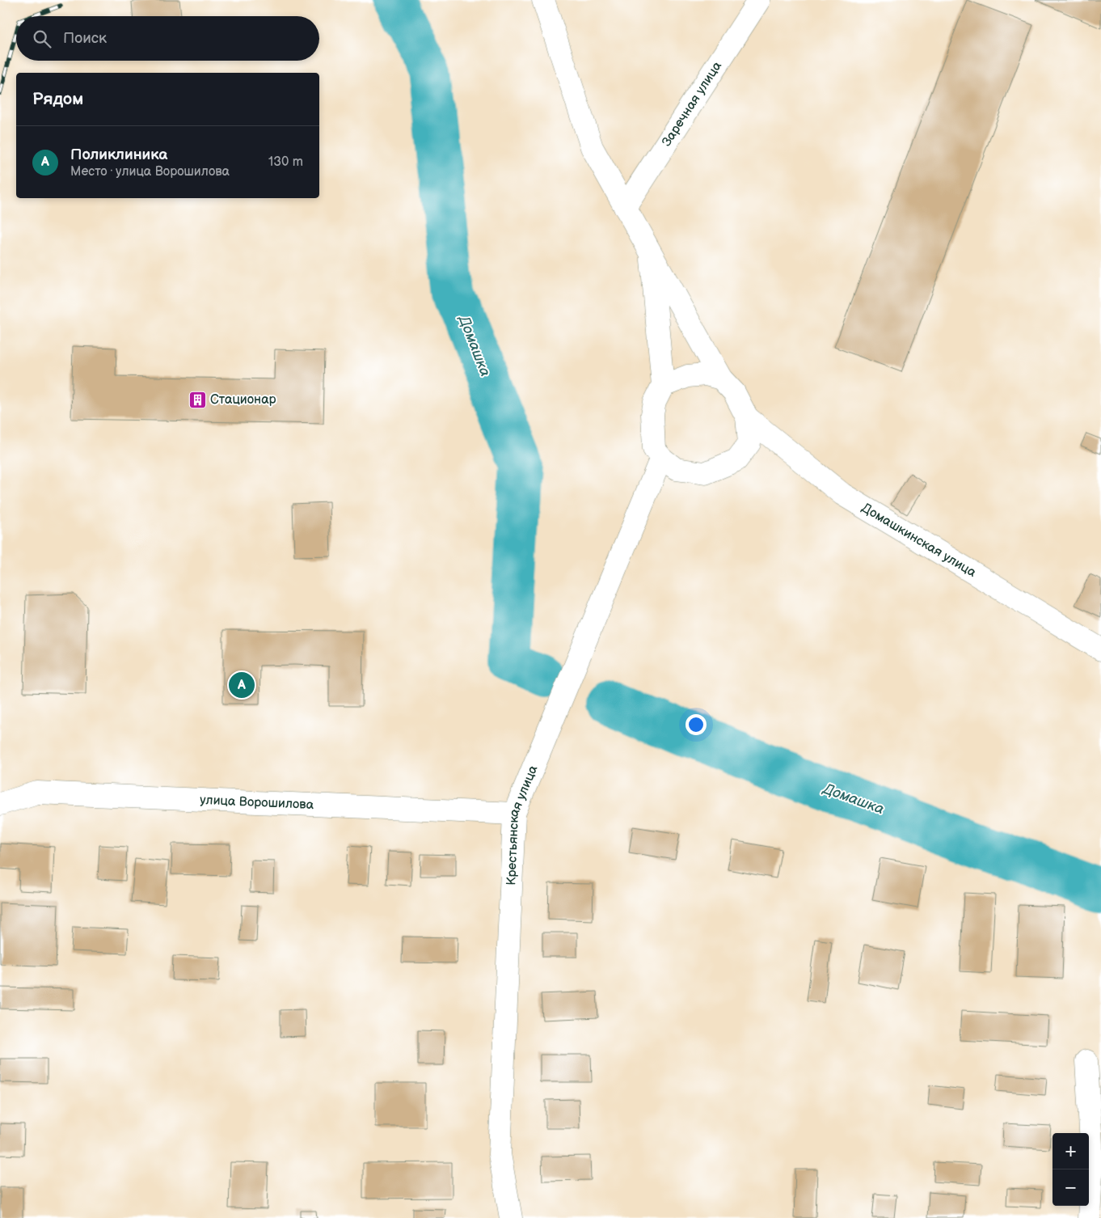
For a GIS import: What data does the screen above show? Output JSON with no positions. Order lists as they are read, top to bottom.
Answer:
{
  "streets": {
    "street": [
      "Заречная улица",
      "Домашкинская улица",
      "улица Ворошилова",
      "Крестьянская улица"
    ]
  },
  "crossings": [
    ["Домашкинская улица", "Крестьянская улица"],
    ["улица Ворошилова", "Крестьянская улица"]
  ],
  "water": ["Домашка"],
  "places": {
    "building": ["Стационар"]
  },
  "page": {
    "search": "Поиск",
    "heading": "Рядом",
    "list": [
      {
        "mark": "A",
        "name": "Поликлиника",
        "note": "Место · улица Ворошилова",
        "value": "130 m"
      }
    ],
    "pins": "A",
    "map_buttons": ["+", "−"]
  }
}
